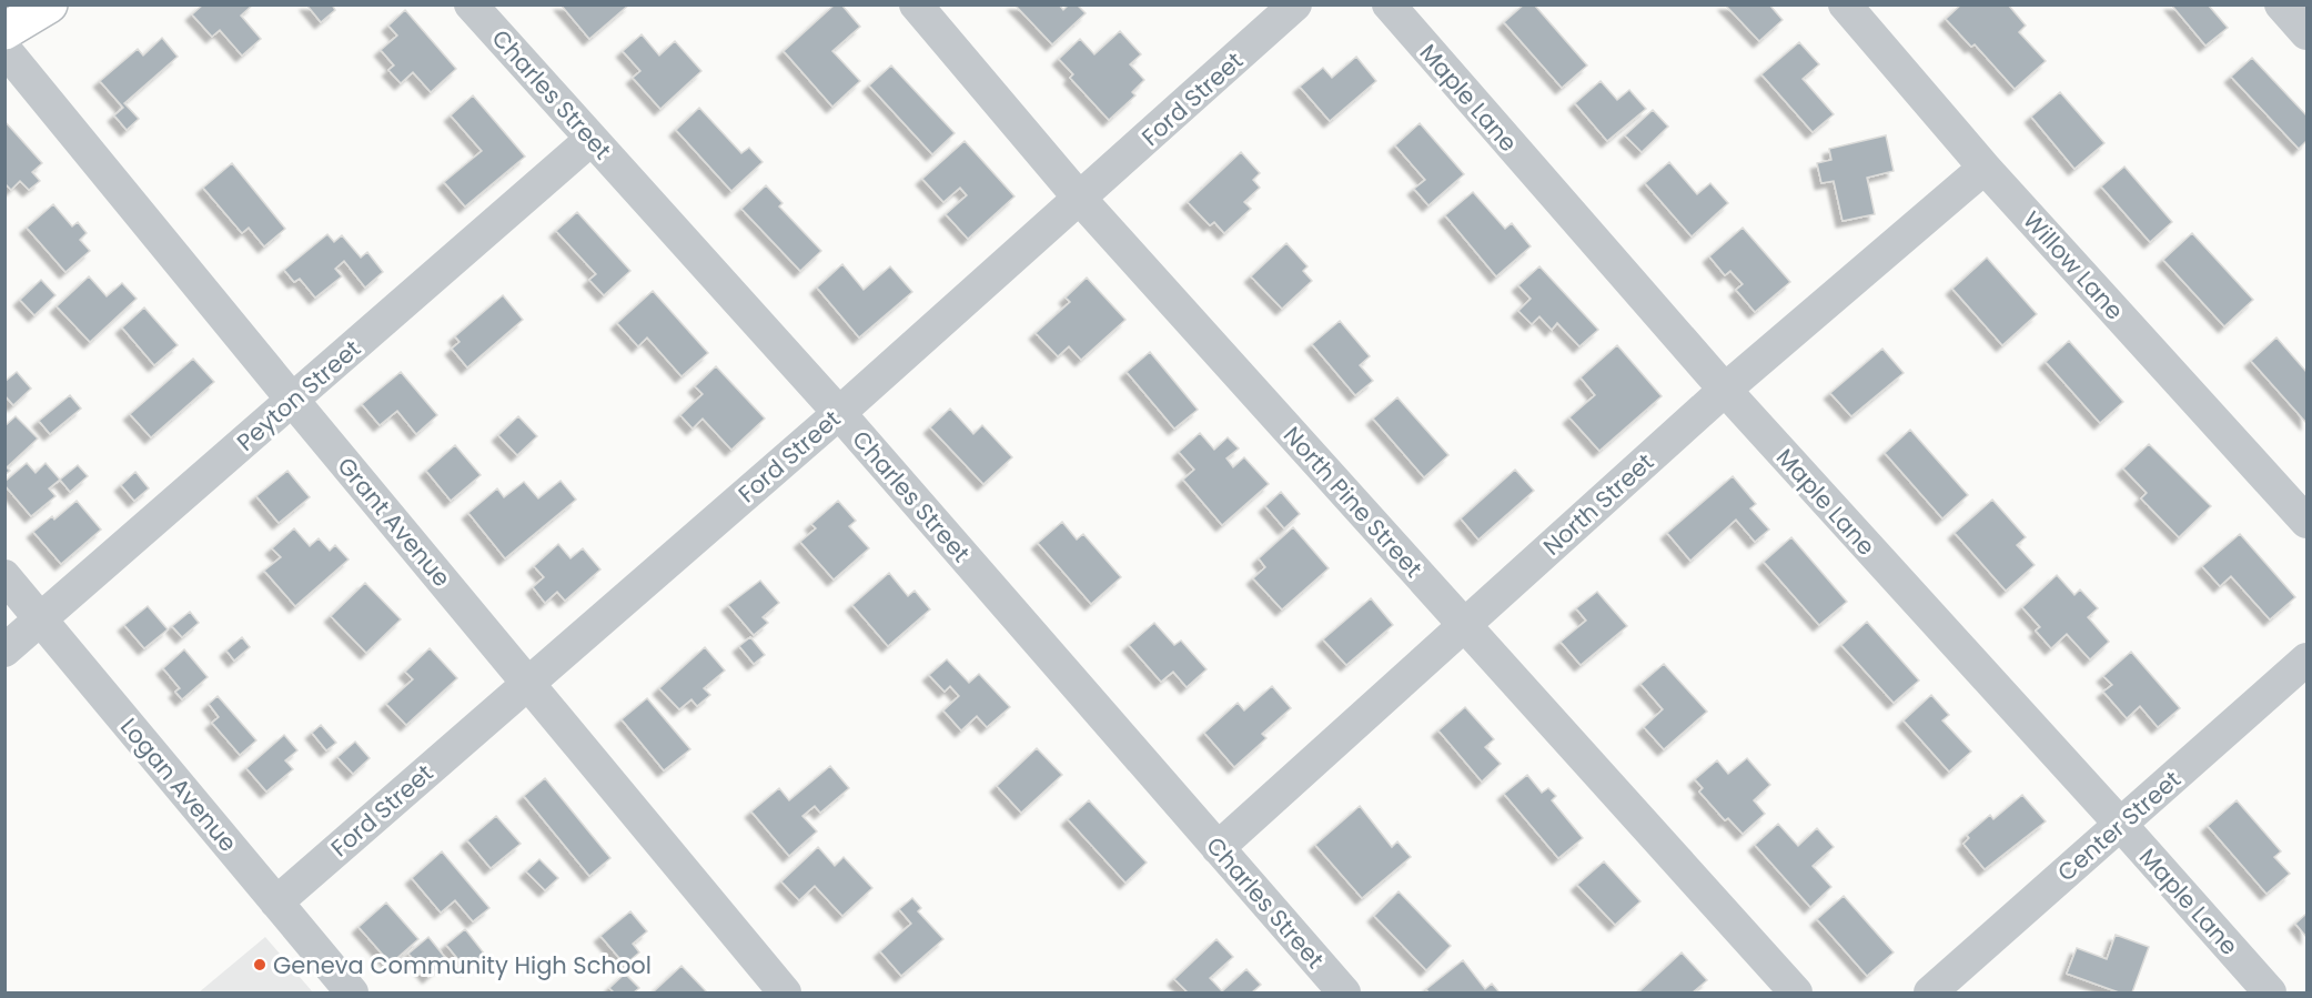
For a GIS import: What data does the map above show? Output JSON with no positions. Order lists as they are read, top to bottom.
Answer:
{
  "streets": {
    "street": [
      "Charles Street",
      "Maple Lane",
      "Ford Street",
      "Willow Lane",
      "Peyton Street",
      "North Pine Street",
      "North Street",
      "Grant Avenue",
      "Logan Avenue",
      "Center Street"
    ]
  },
  "crossings": [
    ["Charles Street", "Ford Street"],
    ["Charles Street", "Peyton Street"],
    ["Charles Street", "North Street"],
    ["Maple Lane", "North Street"],
    ["Maple Lane", "Center Street"],
    ["Ford Street", "North Pine Street"],
    ["Ford Street", "Grant Avenue"],
    ["Ford Street", "Logan Avenue"],
    ["Willow Lane", "North Street"],
    ["Peyton Street", "Grant Avenue"],
    ["Peyton Street", "Logan Avenue"],
    ["North Pine Street", "North Street"]
  ],
  "places": ["Geneva Community High School"]
}
